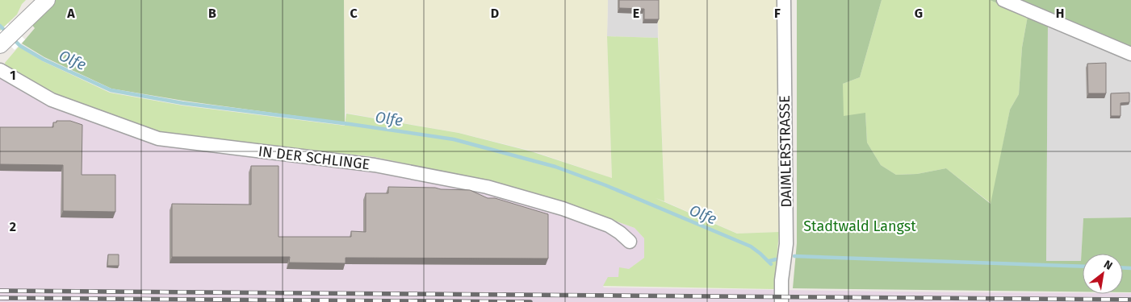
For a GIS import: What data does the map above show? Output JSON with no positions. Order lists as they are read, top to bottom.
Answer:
{
  "streets": {
    "street": ["DAIMLERSTRASSE", "IN DER SCHLINGE"]
  },
  "water": ["Olfe"],
  "parks": ["Stadtwald Langst"],
  "north": "top right",
  "grid": {
    "columns": [
      "A",
      "B",
      "C",
      "D",
      "E",
      "F",
      "G",
      "H"
    ],
    "rows": ["1", "2"]
  }
}
